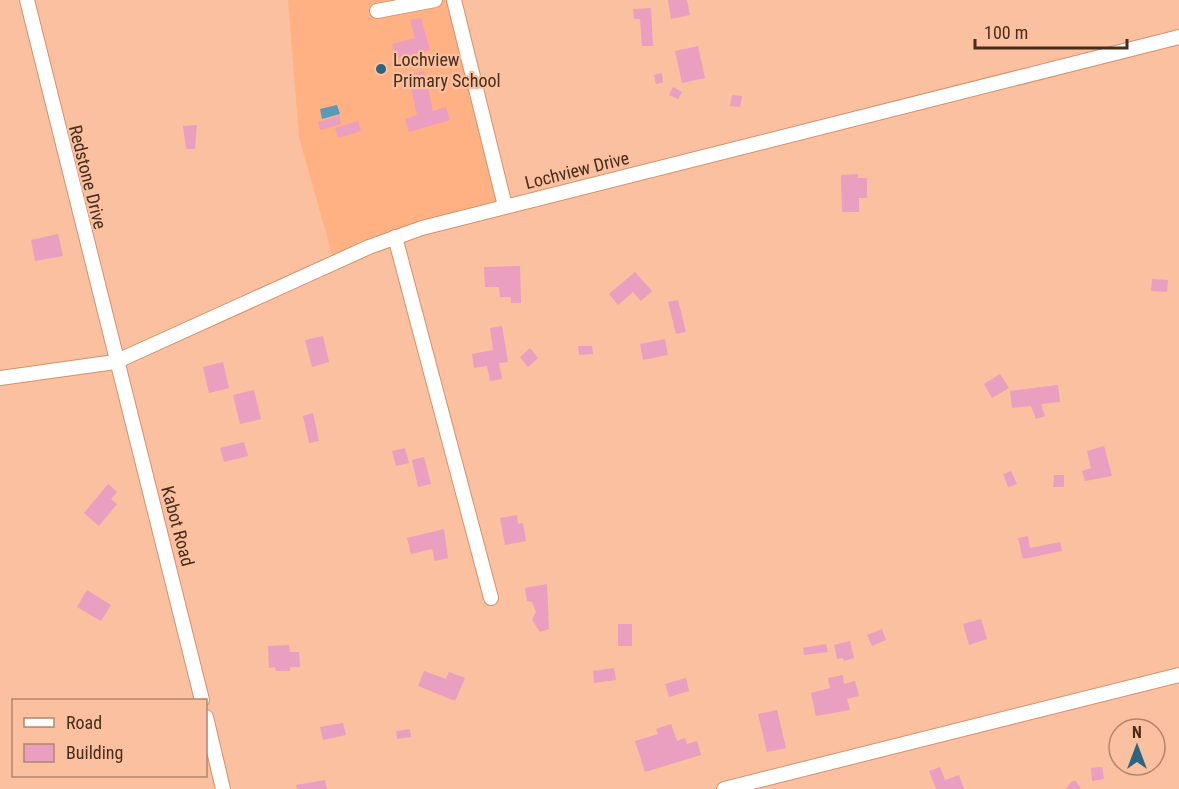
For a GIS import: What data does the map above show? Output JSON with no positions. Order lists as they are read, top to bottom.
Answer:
{
  "streets": {
    "street": ["Lochview Drive", "Redstone Drive", "Kabot Road"]
  },
  "crossings": [
    ["Lochview Drive", "Redstone Drive"],
    ["Lochview Drive", "Kabot Road"],
    ["Redstone Drive", "Kabot Road"]
  ],
  "places": ["Lochview Primary School"],
  "legend": ["Road", "Building"],
  "scale_bar": "100 m",
  "north": "top"
}
